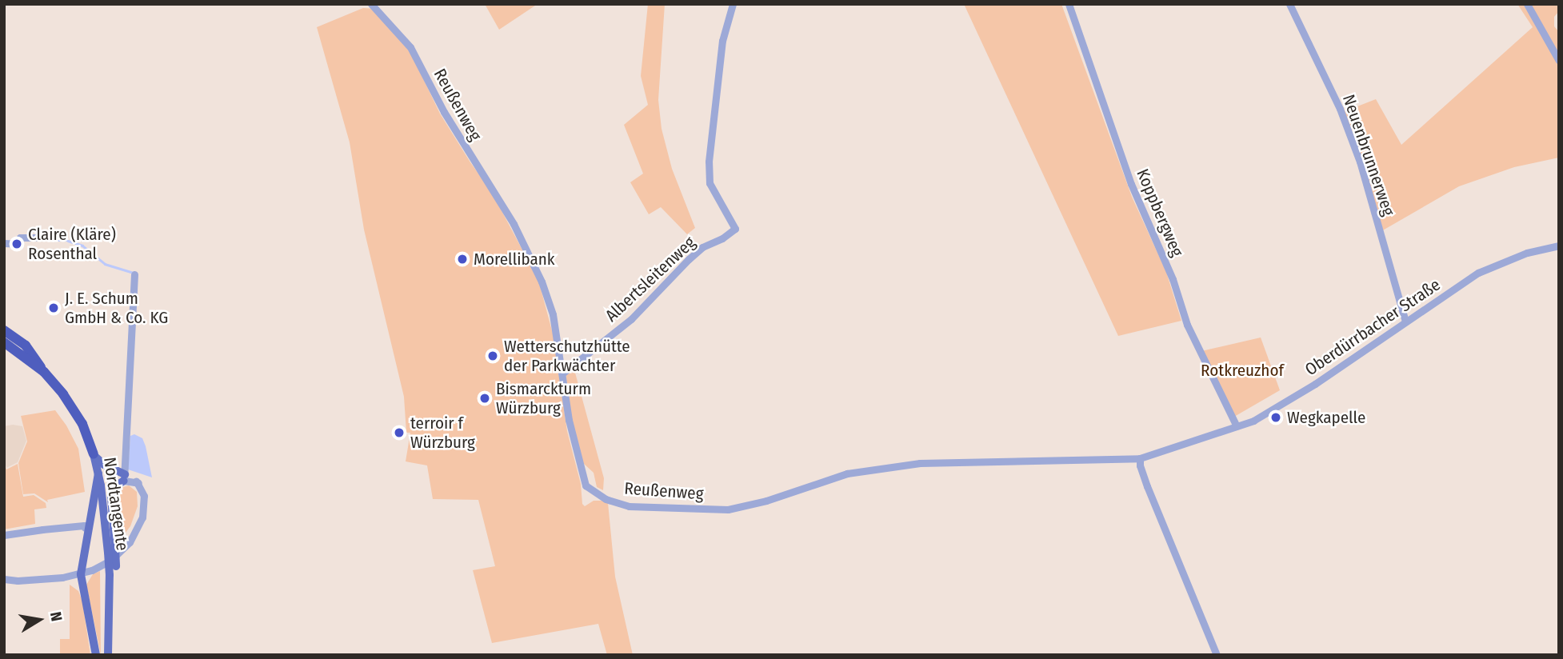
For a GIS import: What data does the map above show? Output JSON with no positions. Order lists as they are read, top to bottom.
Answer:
{
  "streets": {
    "highway": ["Nordtangente"],
    "street": [
      "Reußenweg",
      "Neuenbrunnerweg",
      "Koppbergweg",
      "Albertsleitenweg",
      "Oberdürrbacher Straße"
    ]
  },
  "crossings": [
    ["Reußenweg", "Albertsleitenweg"],
    ["Reußenweg", "Oberdürrbacher Straße"],
    ["Neuenbrunnerweg", "Oberdürrbacher Straße"],
    ["Koppbergweg", "Oberdürrbacher Straße"]
  ],
  "parks": ["Rotkreuzhof"],
  "places": [
    "Claire (Kläre) Rosenthal",
    "Morellibank",
    "J. E. Schum GmbH & Co. KG",
    "Wetterschutzhütte der Parkwächter",
    "Bismarckturm Würzburg",
    "Wegkapelle",
    "terroir f Würzburg"
  ],
  "north": "right"
}
